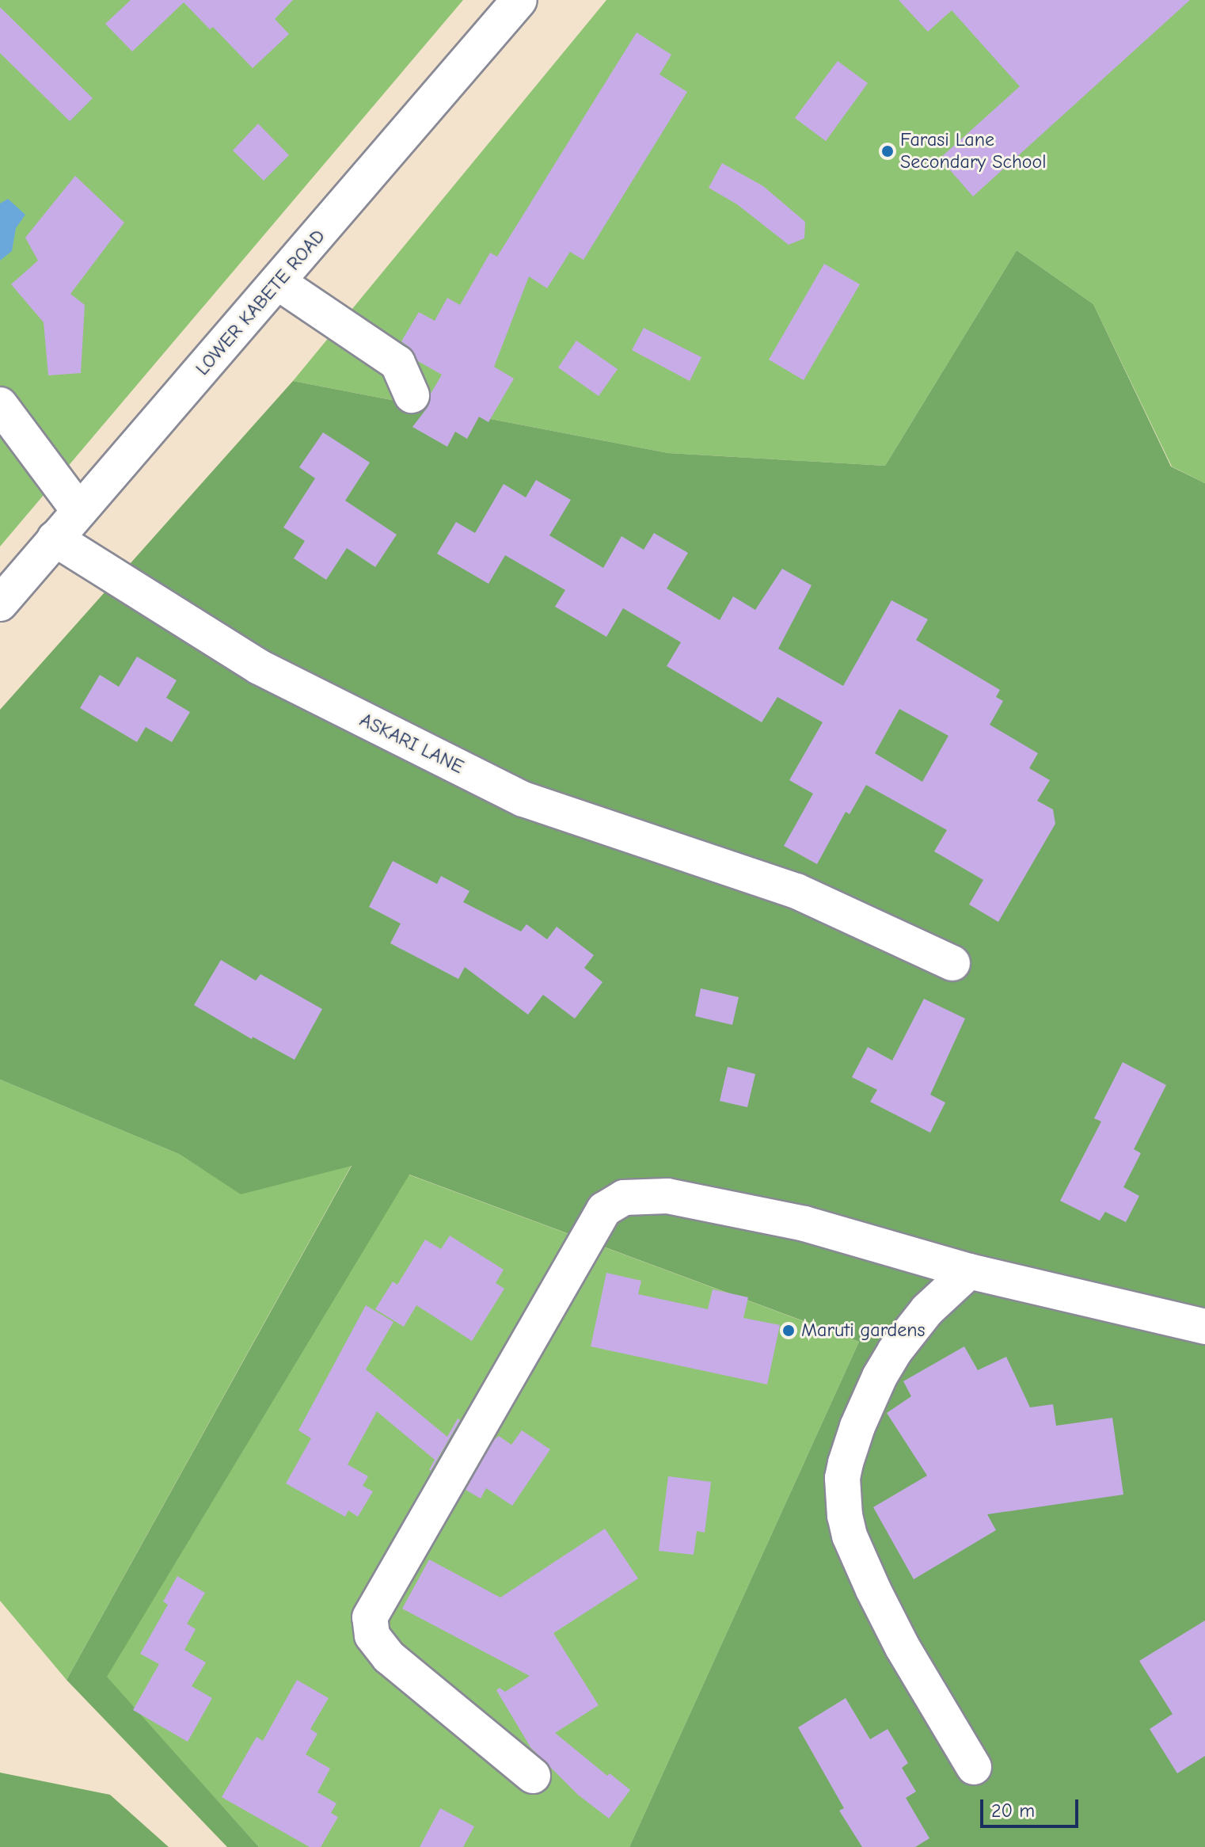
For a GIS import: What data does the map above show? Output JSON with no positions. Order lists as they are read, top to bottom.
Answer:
{
  "streets": {
    "street": ["LOWER KABETE ROAD", "ASKARI LANE"]
  },
  "crossings": [
    ["LOWER KABETE ROAD", "ASKARI LANE"]
  ],
  "places": ["Farasi Lane Secondary School", "Maruti gardens"],
  "scale_bar": "20 m"
}
